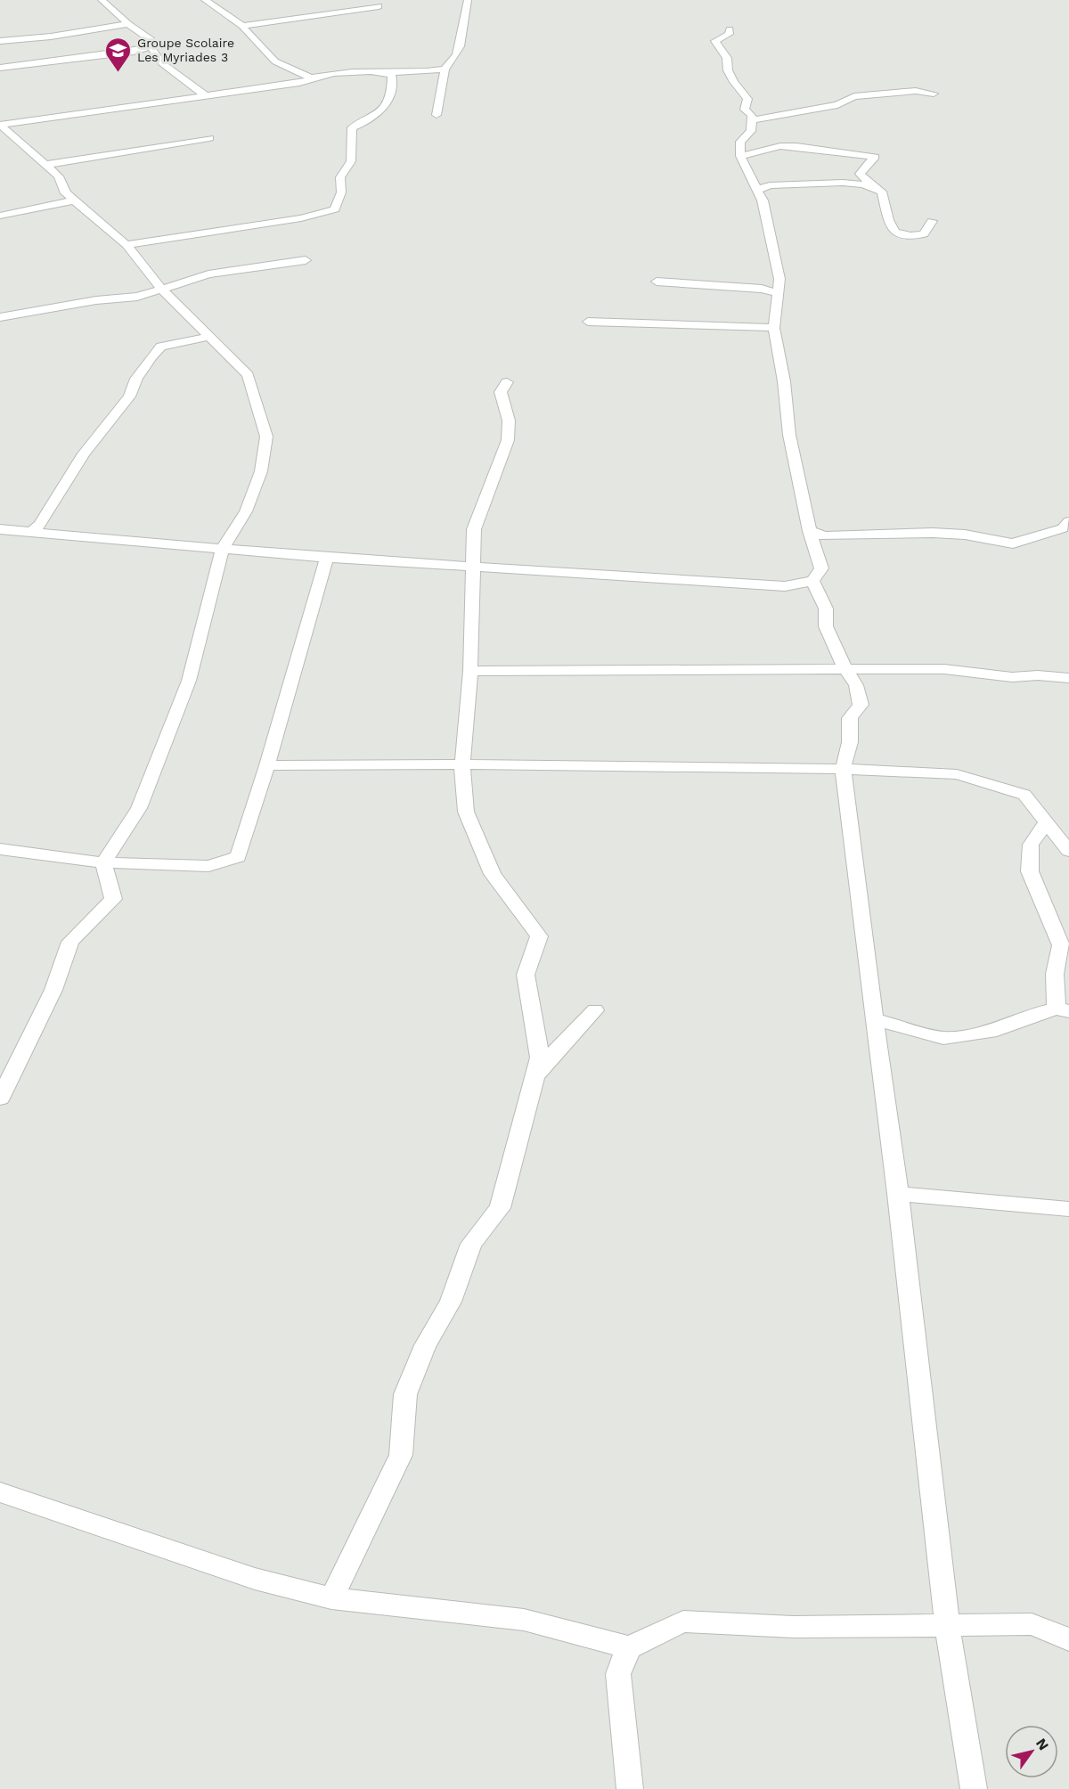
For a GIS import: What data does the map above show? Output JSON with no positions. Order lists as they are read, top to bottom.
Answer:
{
  "places": {
    "school or university": ["Groupe Scolaire Les Myriades 3"]
  },
  "north": "top right"
}
